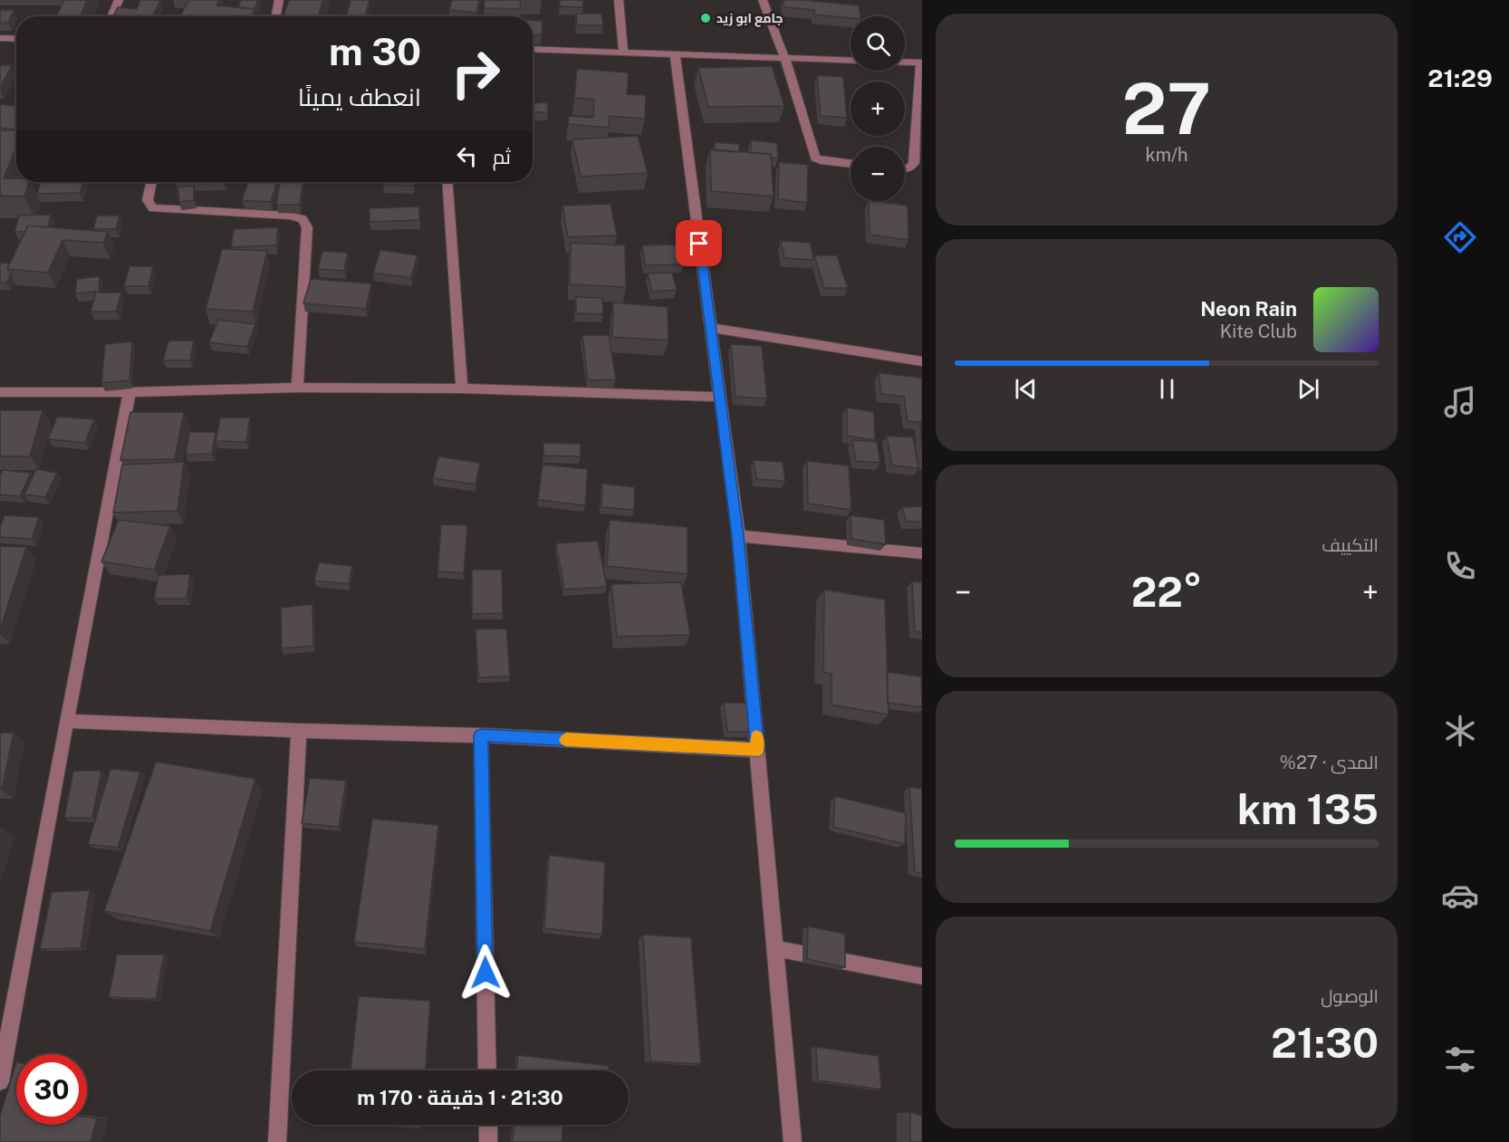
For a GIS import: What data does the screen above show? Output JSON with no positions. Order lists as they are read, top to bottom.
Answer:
{
  "places": ["جامع ابو زيد"],
  "page": {
    "tabs": "21:29",
    "tile": [
      ["27", "km/h"],
      "التكييف",
      ["المدى · 27%", "135 km"],
      ["الوصول", "21:30"]
    ],
    "map_buttons": ["+", "−"],
    "turn": ["30 m", "انعطف يمينًا"],
    "then": "ثم",
    "song": ["Neon Rain", "Kite Club"],
    "heat": ["−", "22°", "+"],
    "limit": "30",
    "trip": "21:30 · 1 دقيقة · 170 m"
  }
}
